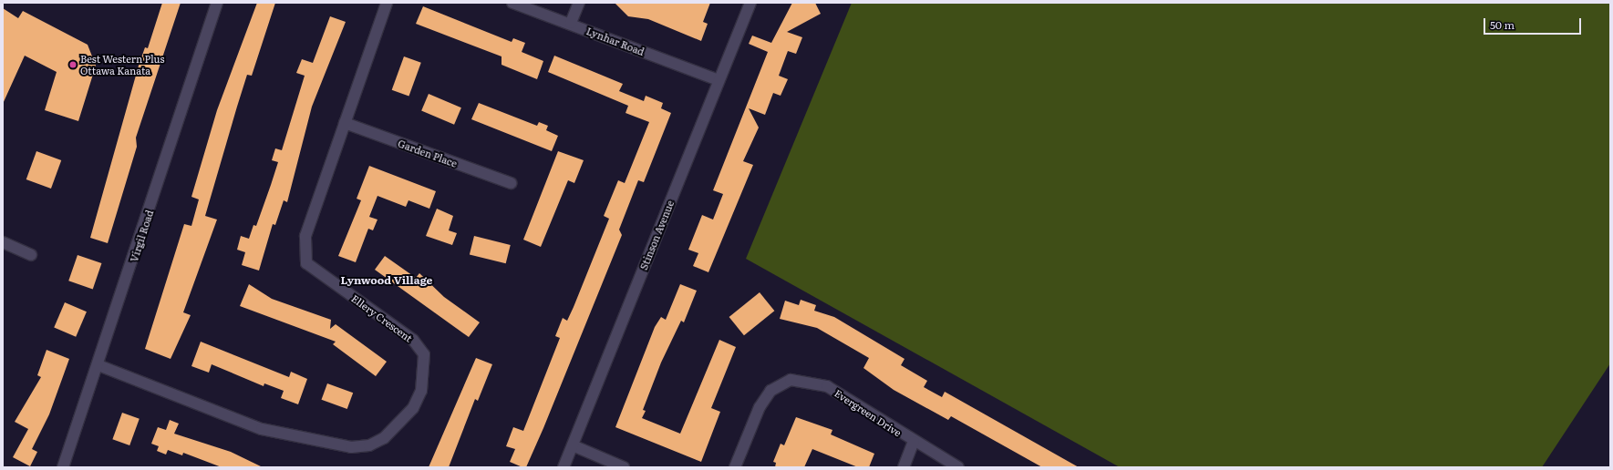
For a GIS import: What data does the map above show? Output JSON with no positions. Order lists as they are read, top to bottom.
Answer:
{
  "streets": {
    "street": [
      "Lynhar Road",
      "Garden Place",
      "Stinson Avenue",
      "Virgil Road",
      "Ellery Crescent",
      "Evergreen Drive"
    ]
  },
  "crossings": [
    ["Lynhar Road", "Stinson Avenue"],
    ["Garden Place", "Ellery Crescent"],
    ["Virgil Road", "Ellery Crescent"]
  ],
  "districts": ["Lynwood Village"],
  "places": ["Best Western Plus Ottawa Kanata"],
  "scale_bar": "50 m"
}
